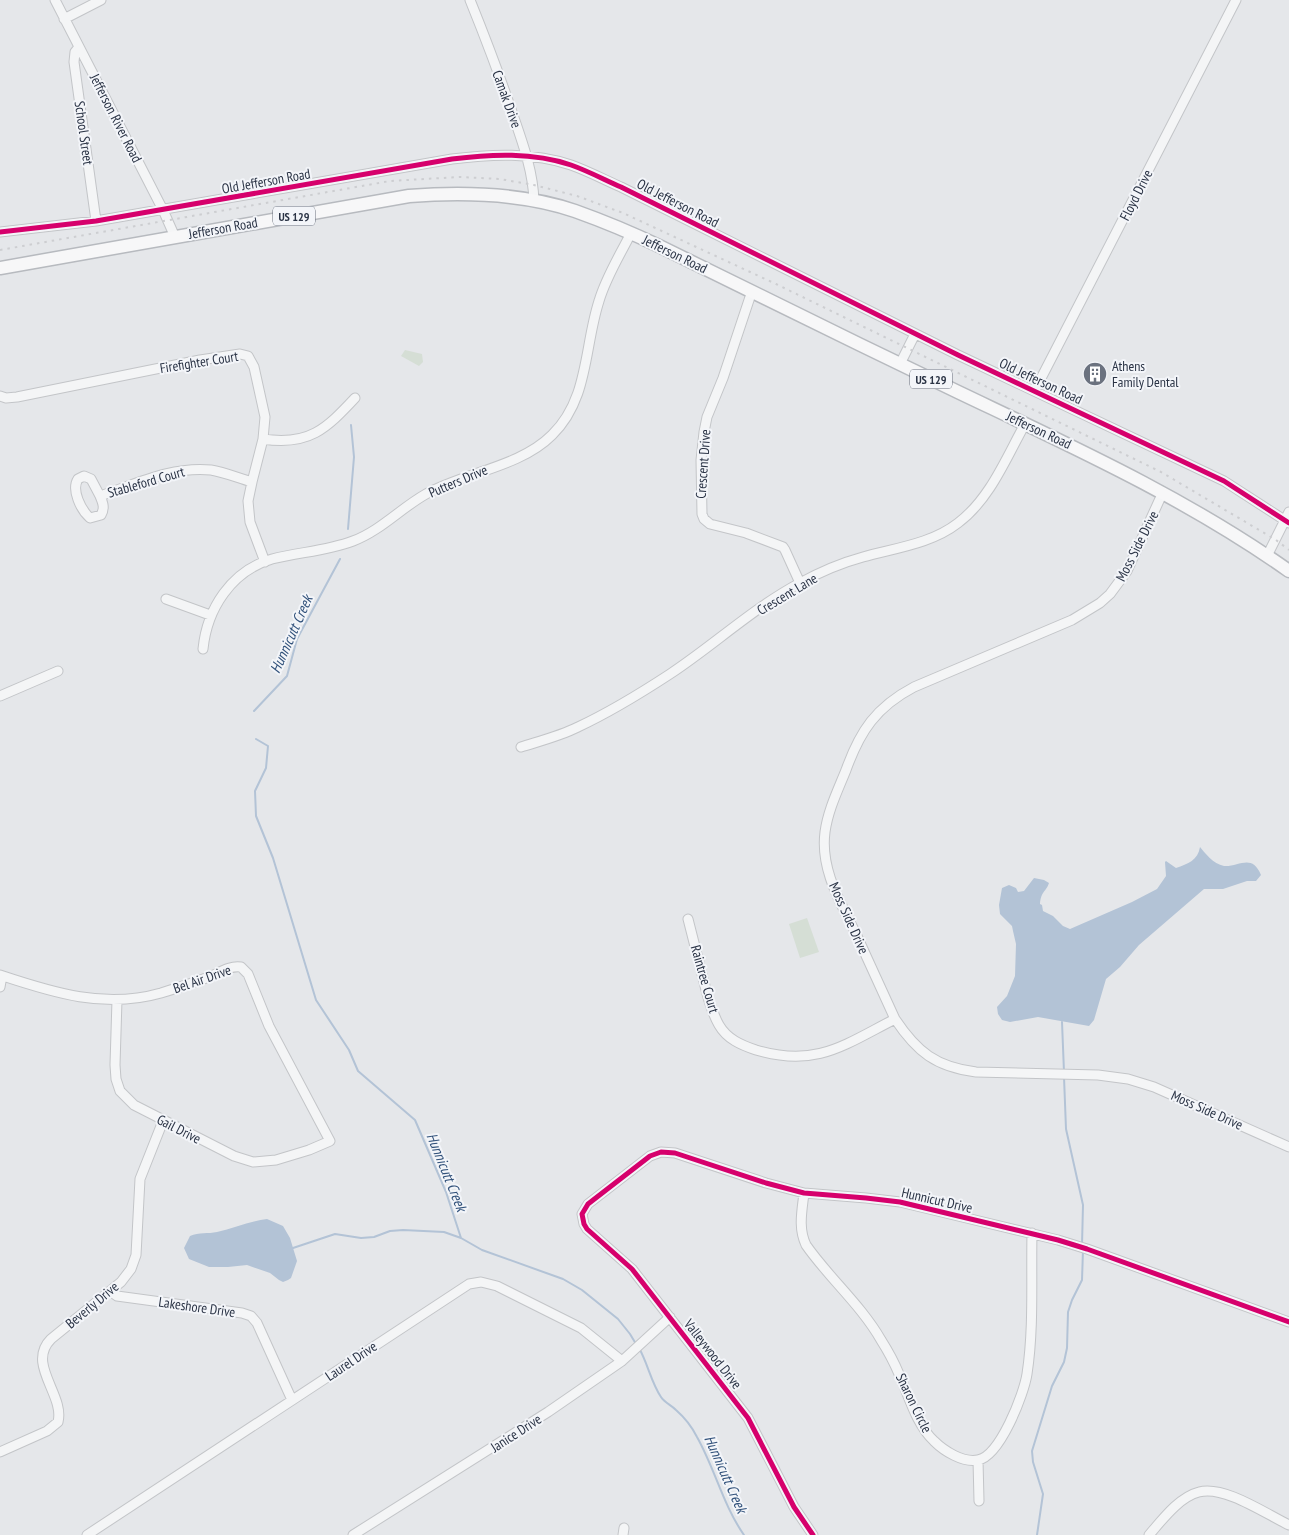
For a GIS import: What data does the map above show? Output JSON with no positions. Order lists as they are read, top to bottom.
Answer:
{
  "streets": {
    "highway": ["US 129", "Jefferson Road"],
    "street": [
      "Camak Drive",
      "Jefferson River Road",
      "School Street",
      "Old Jefferson Road",
      "Floyd Drive",
      "Firefighter Court",
      "Crescent Drive",
      "Putters Drive",
      "Stableford Court",
      "Moss Side Drive",
      "Crescent Lane",
      "Bel Air Drive",
      "Raintree Court",
      "Gail Drive",
      "Hunnicut Drive",
      "Beverly Drive",
      "Lakeshore Drive",
      "Valleywood Drive",
      "Laurel Drive",
      "Sharon Circle",
      "Janice Drive"
    ]
  },
  "crossings": [
    ["Camak Drive", "Old Jefferson Road"],
    ["Camak Drive", "Jefferson Road"],
    ["Jefferson River Road", "School Street"],
    ["Jefferson River Road", "Old Jefferson Road"],
    ["Jefferson River Road", "Jefferson Road"],
    ["School Street", "Old Jefferson Road"],
    ["Old Jefferson Road", "Floyd Drive"],
    ["Jefferson Road", "Crescent Drive"],
    ["Jefferson Road", "Putters Drive"],
    ["Jefferson Road", "Moss Side Drive"],
    ["Jefferson Road", "Crescent Lane"],
    ["Firefighter Court", "Putters Drive"],
    ["Firefighter Court", "Stableford Court"],
    ["Crescent Drive", "Crescent Lane"],
    ["Moss Side Drive", "Raintree Court"],
    ["Bel Air Drive", "Gail Drive"],
    ["Gail Drive", "Beverly Drive"],
    ["Hunnicut Drive", "Valleywood Drive"],
    ["Hunnicut Drive", "Sharon Circle"],
    ["Beverly Drive", "Lakeshore Drive"],
    ["Lakeshore Drive", "Laurel Drive"],
    ["Valleywood Drive", "Janice Drive"],
    ["Laurel Drive", "Janice Drive"]
  ],
  "water": ["Hunnicutt Creek"],
  "places": {
    "building": ["Athens Family Dental"]
  }
}
